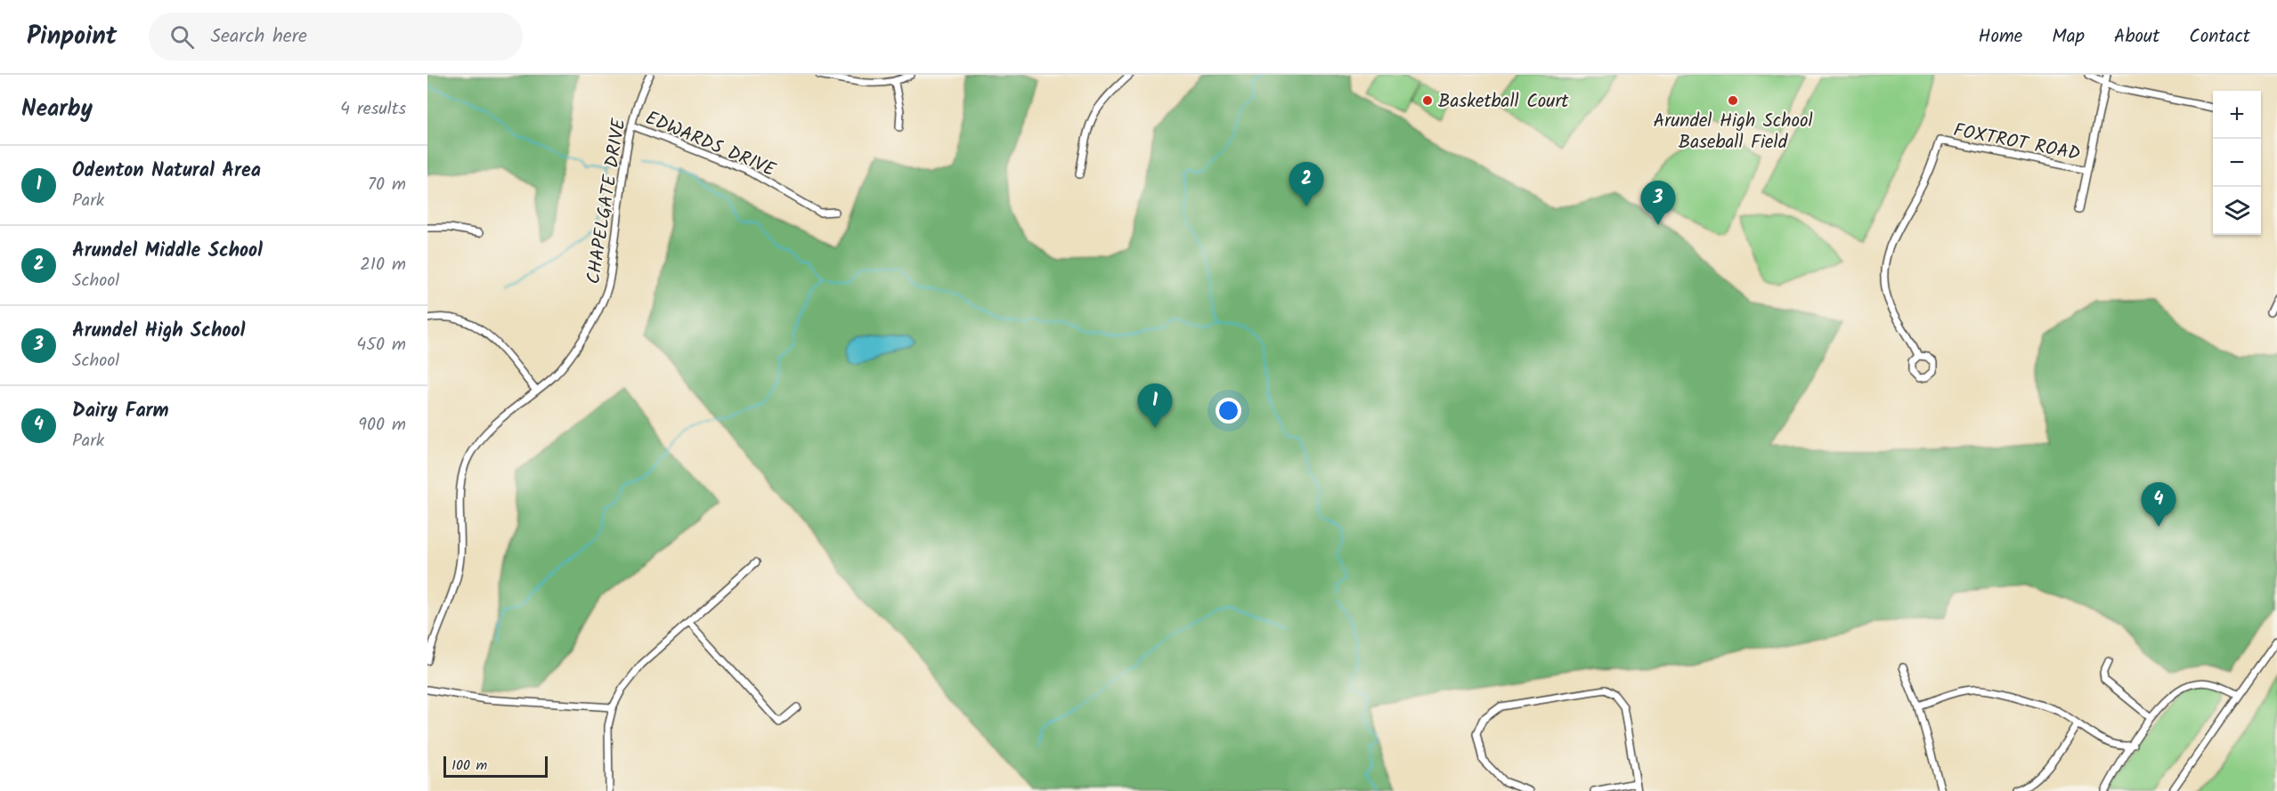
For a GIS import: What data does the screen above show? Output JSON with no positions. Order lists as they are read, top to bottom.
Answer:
{
  "streets": {
    "street": ["FOXTROT ROAD", "EDWARDS DRIVE", "CHAPELGATE DRIVE"]
  },
  "crossings": [
    ["EDWARDS DRIVE", "CHAPELGATE DRIVE"]
  ],
  "places": ["Basketball Court", "Arundel High School Baseball Field"],
  "scale_bar": "100 m",
  "page": {
    "header": "Pinpoint",
    "search": "Search here",
    "nav": [
      "Home",
      "Map",
      "About",
      "Contact"
    ],
    "heading": ["Nearby", "4 results"],
    "map_buttons": ["+", "−"],
    "list": [
      {
        "mark": "1",
        "name": "Odenton Natural Area",
        "note": "Park",
        "value": "70 m"
      },
      {
        "mark": "2",
        "name": "Arundel Middle School",
        "note": "School",
        "value": "210 m"
      },
      {
        "mark": "3",
        "name": "Arundel High School",
        "note": "School",
        "value": "450 m"
      },
      {
        "mark": "4",
        "name": "Dairy Farm",
        "note": "Park",
        "value": "900 m"
      }
    ],
    "pins": [
      "2",
      "3",
      "1",
      "4"
    ],
    "scale": "100 m"
  }
}
